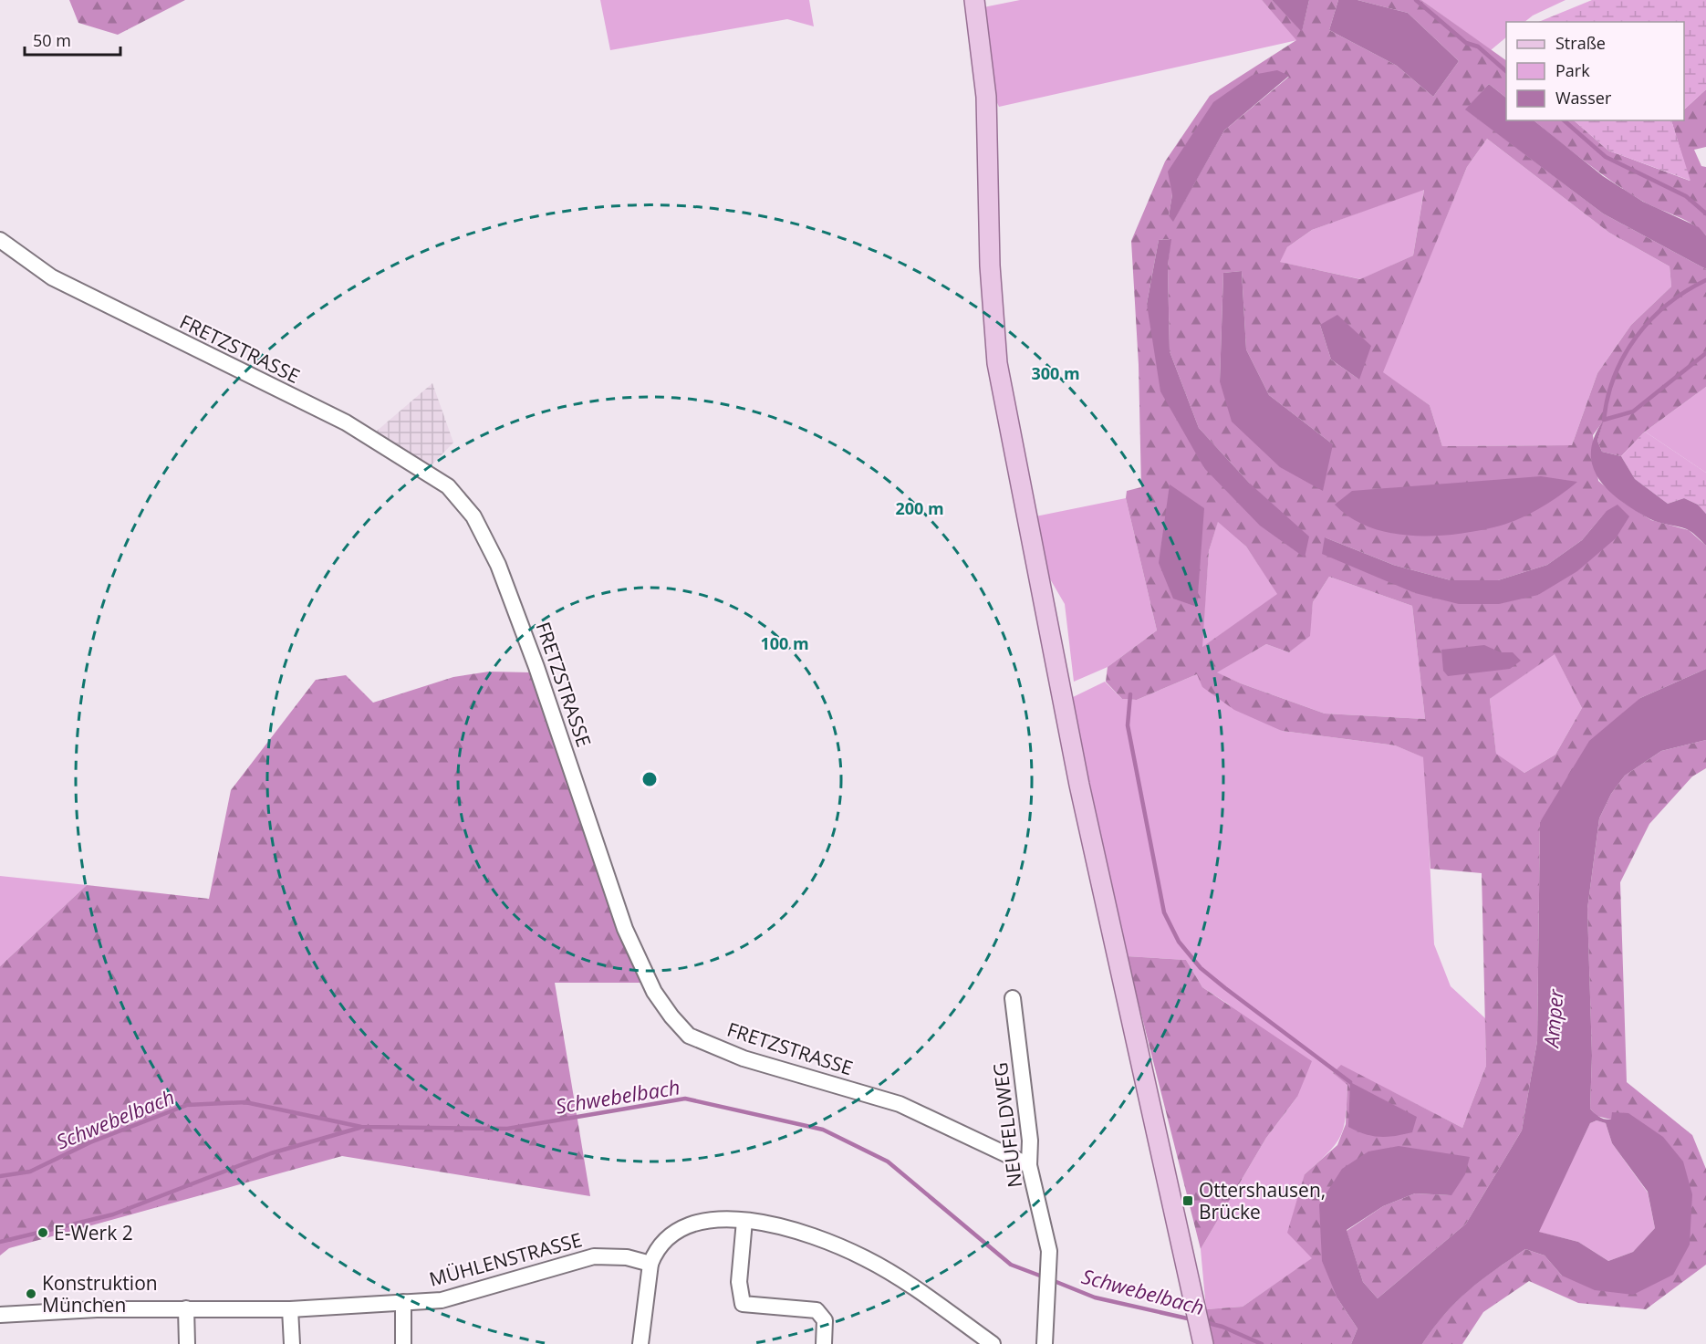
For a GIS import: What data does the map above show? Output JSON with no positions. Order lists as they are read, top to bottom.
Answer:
{
  "streets": {
    "street": ["FRETZSTRASSE", "NEUFELDWEG", "MÜHLENSTRASSE"]
  },
  "crossings": [
    ["FRETZSTRASSE", "NEUFELDWEG"]
  ],
  "water": ["Amper", "Schwebelbach"],
  "places": {
    "transit": ["Ottershausen, Brücke"],
    "other": ["E-Werk 2", "Konstruktion München"]
  },
  "legend": ["Straße", "Park", "Wasser"],
  "scale_bar": "50 m",
  "rings": ["300 m", "200 m", "100 m"]
}
